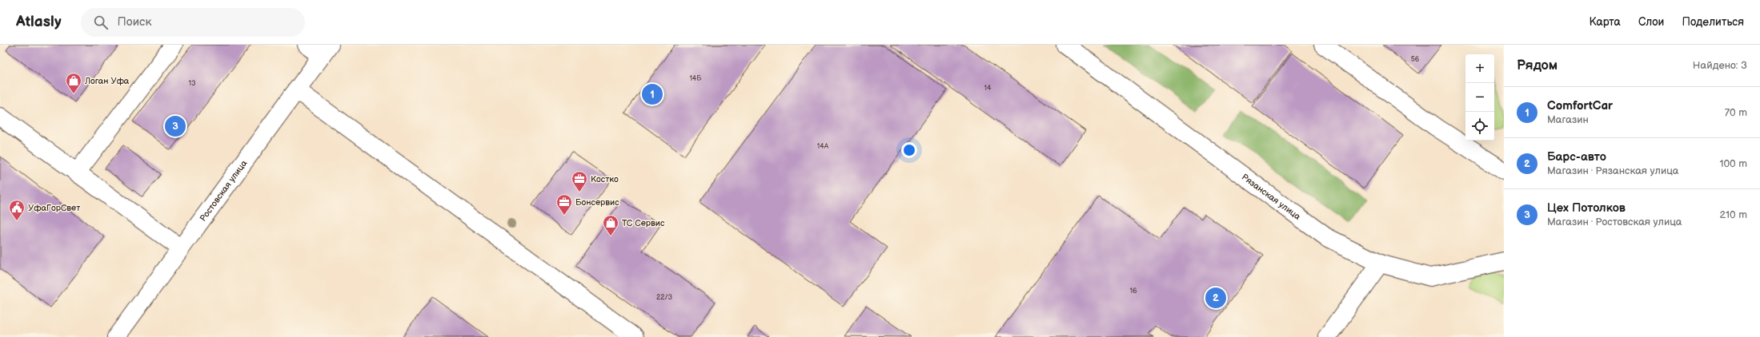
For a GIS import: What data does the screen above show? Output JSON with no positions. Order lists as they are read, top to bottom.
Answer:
{
  "streets": {
    "street": ["Ростовская улица", "Рязанская улица"]
  },
  "places": {
    "shop": ["Логан Уфа", "ТС Сервис"],
    "office": ["Костко", "Бонсервис"],
    "public building": ["УфаГорСвет"]
  },
  "house_numbers": [
    "56",
    "14Б",
    "13",
    "14",
    "14А",
    "16",
    "22/3"
  ],
  "page": {
    "header": "Atlasly",
    "search": "Поиск",
    "nav": ["Карта", "Слои", "Поделиться"],
    "heading": ["Рядом", "Найдено: 3"],
    "map_buttons": ["+", "−"],
    "pins": ["1", "3", "2"],
    "list": [
      {
        "mark": "1",
        "name": "ComfortCar",
        "note": "Магазин",
        "value": "70 m"
      },
      {
        "mark": "2",
        "name": "Барс-авто",
        "note": "Магазин · Рязанская улица",
        "value": "100 m"
      },
      {
        "mark": "3",
        "name": "Цех Потолков",
        "note": "Магазин · Ростовская улица",
        "value": "210 m"
      }
    ]
  }
}
